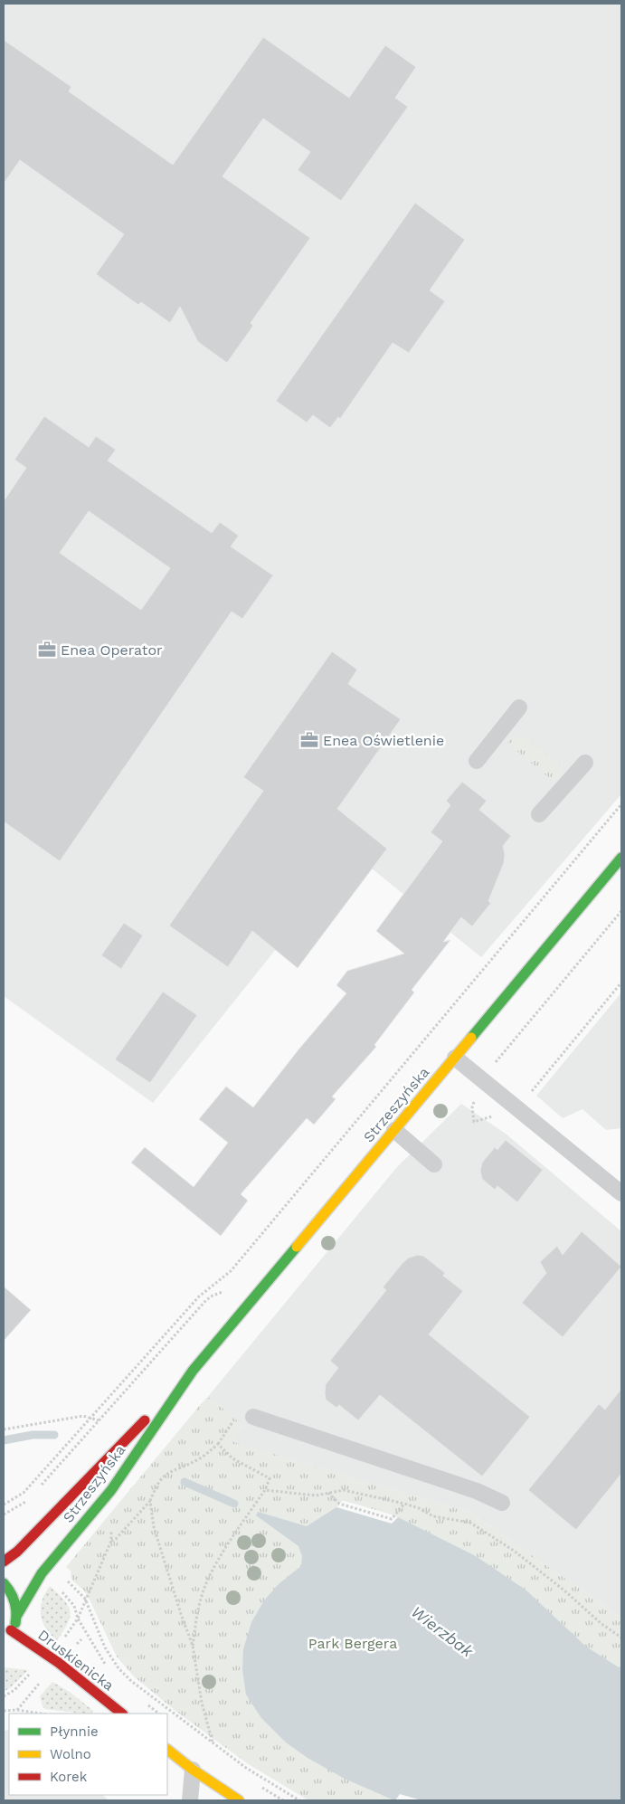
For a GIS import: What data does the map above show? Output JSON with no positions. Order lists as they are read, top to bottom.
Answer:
{
  "streets": {
    "street": ["Strzeszyńska", "Druskienicka"]
  },
  "crossings": [
    ["Strzeszyńska", "Druskienicka"]
  ],
  "water": ["Wierzbak"],
  "parks": ["Park Bergera"],
  "places": {
    "office": ["Enea Operator", "Enea Oświetlenie"]
  },
  "legend": ["Płynnie", "Wolno", "Korek"]
}
